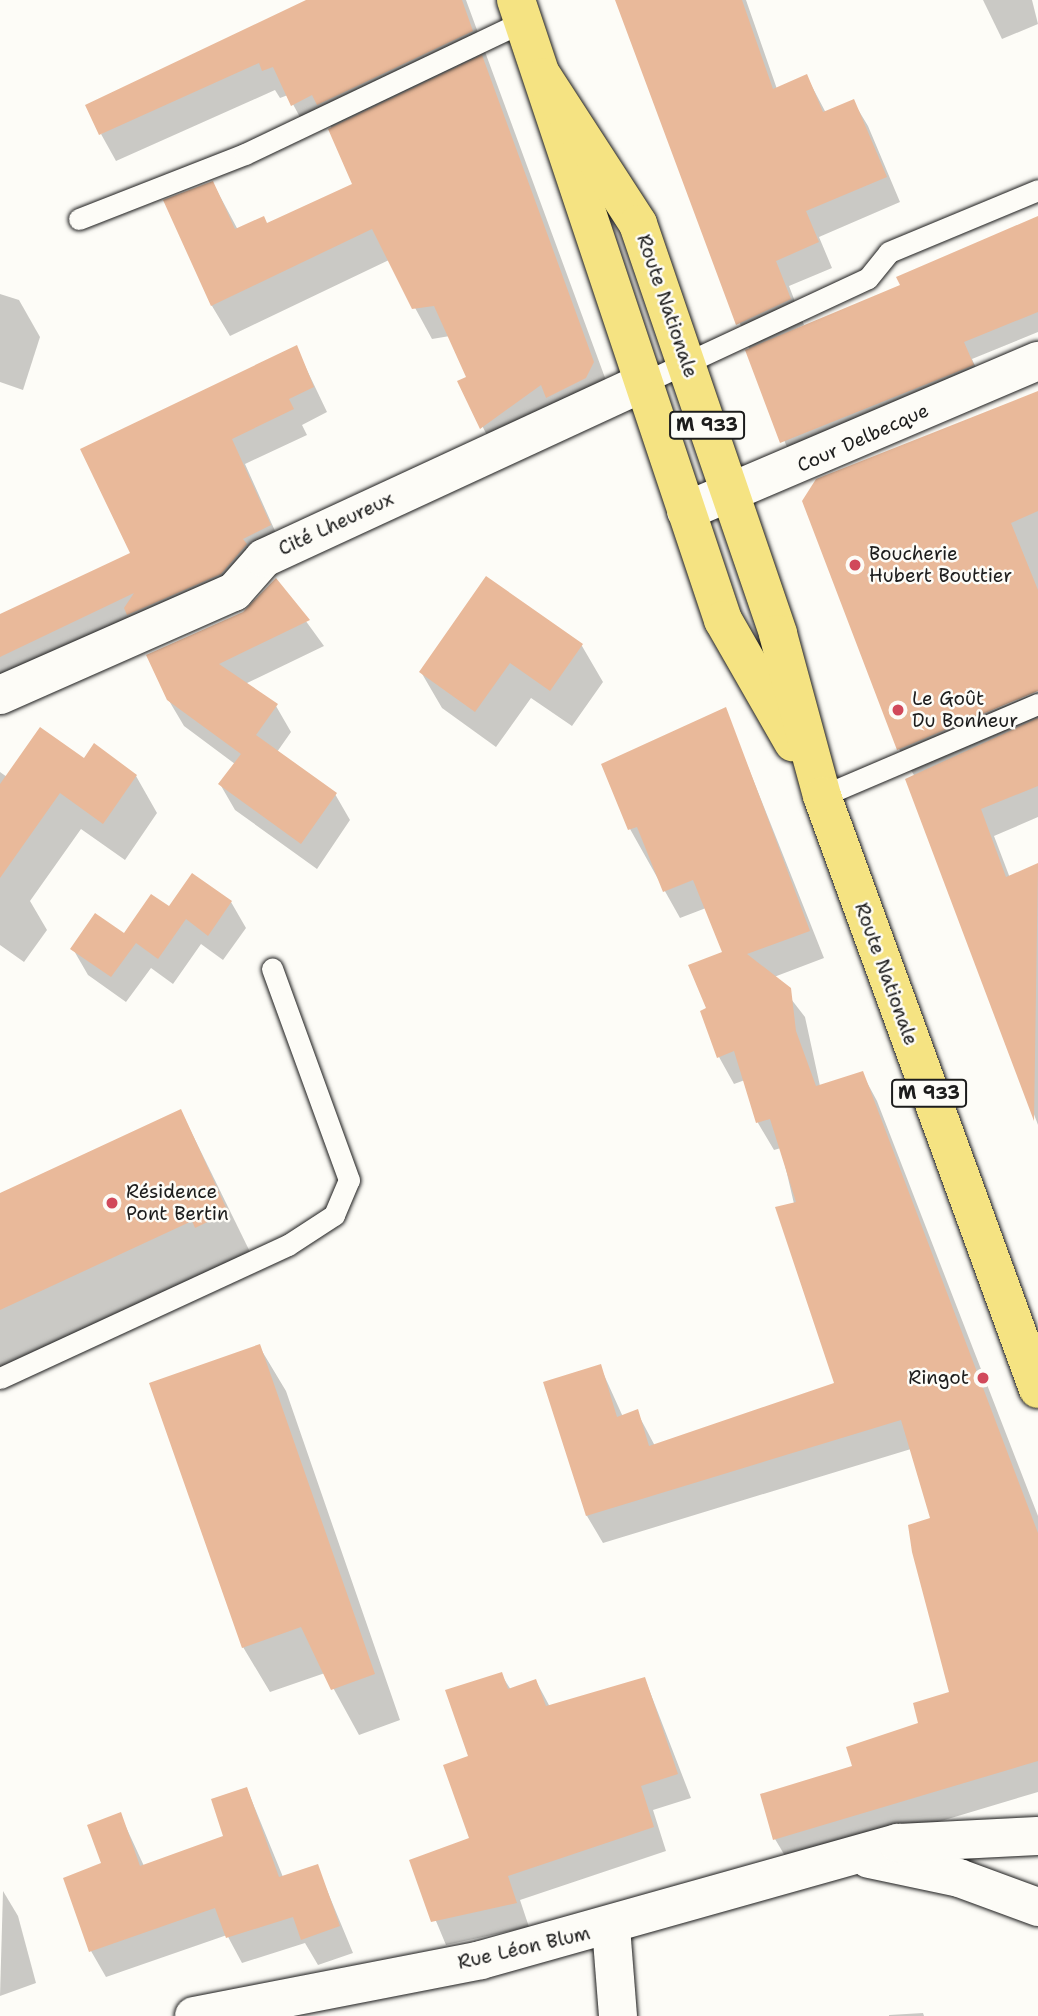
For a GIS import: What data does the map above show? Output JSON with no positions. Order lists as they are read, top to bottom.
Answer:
{
  "streets": {
    "main road": ["Route Nationale", "M 933"],
    "street": ["Cour Delbecque", "Cité Lheureux", "Rue Léon Blum"]
  },
  "crossings": [
    ["Route Nationale", "Cour Delbecque"],
    ["Route Nationale", "Cité Lheureux"]
  ],
  "places": [
    "Boucherie Hubert Bouttier",
    "Le Goût Du Bonheur",
    "Résidence Pont Bertin",
    "Ringot"
  ]
}
